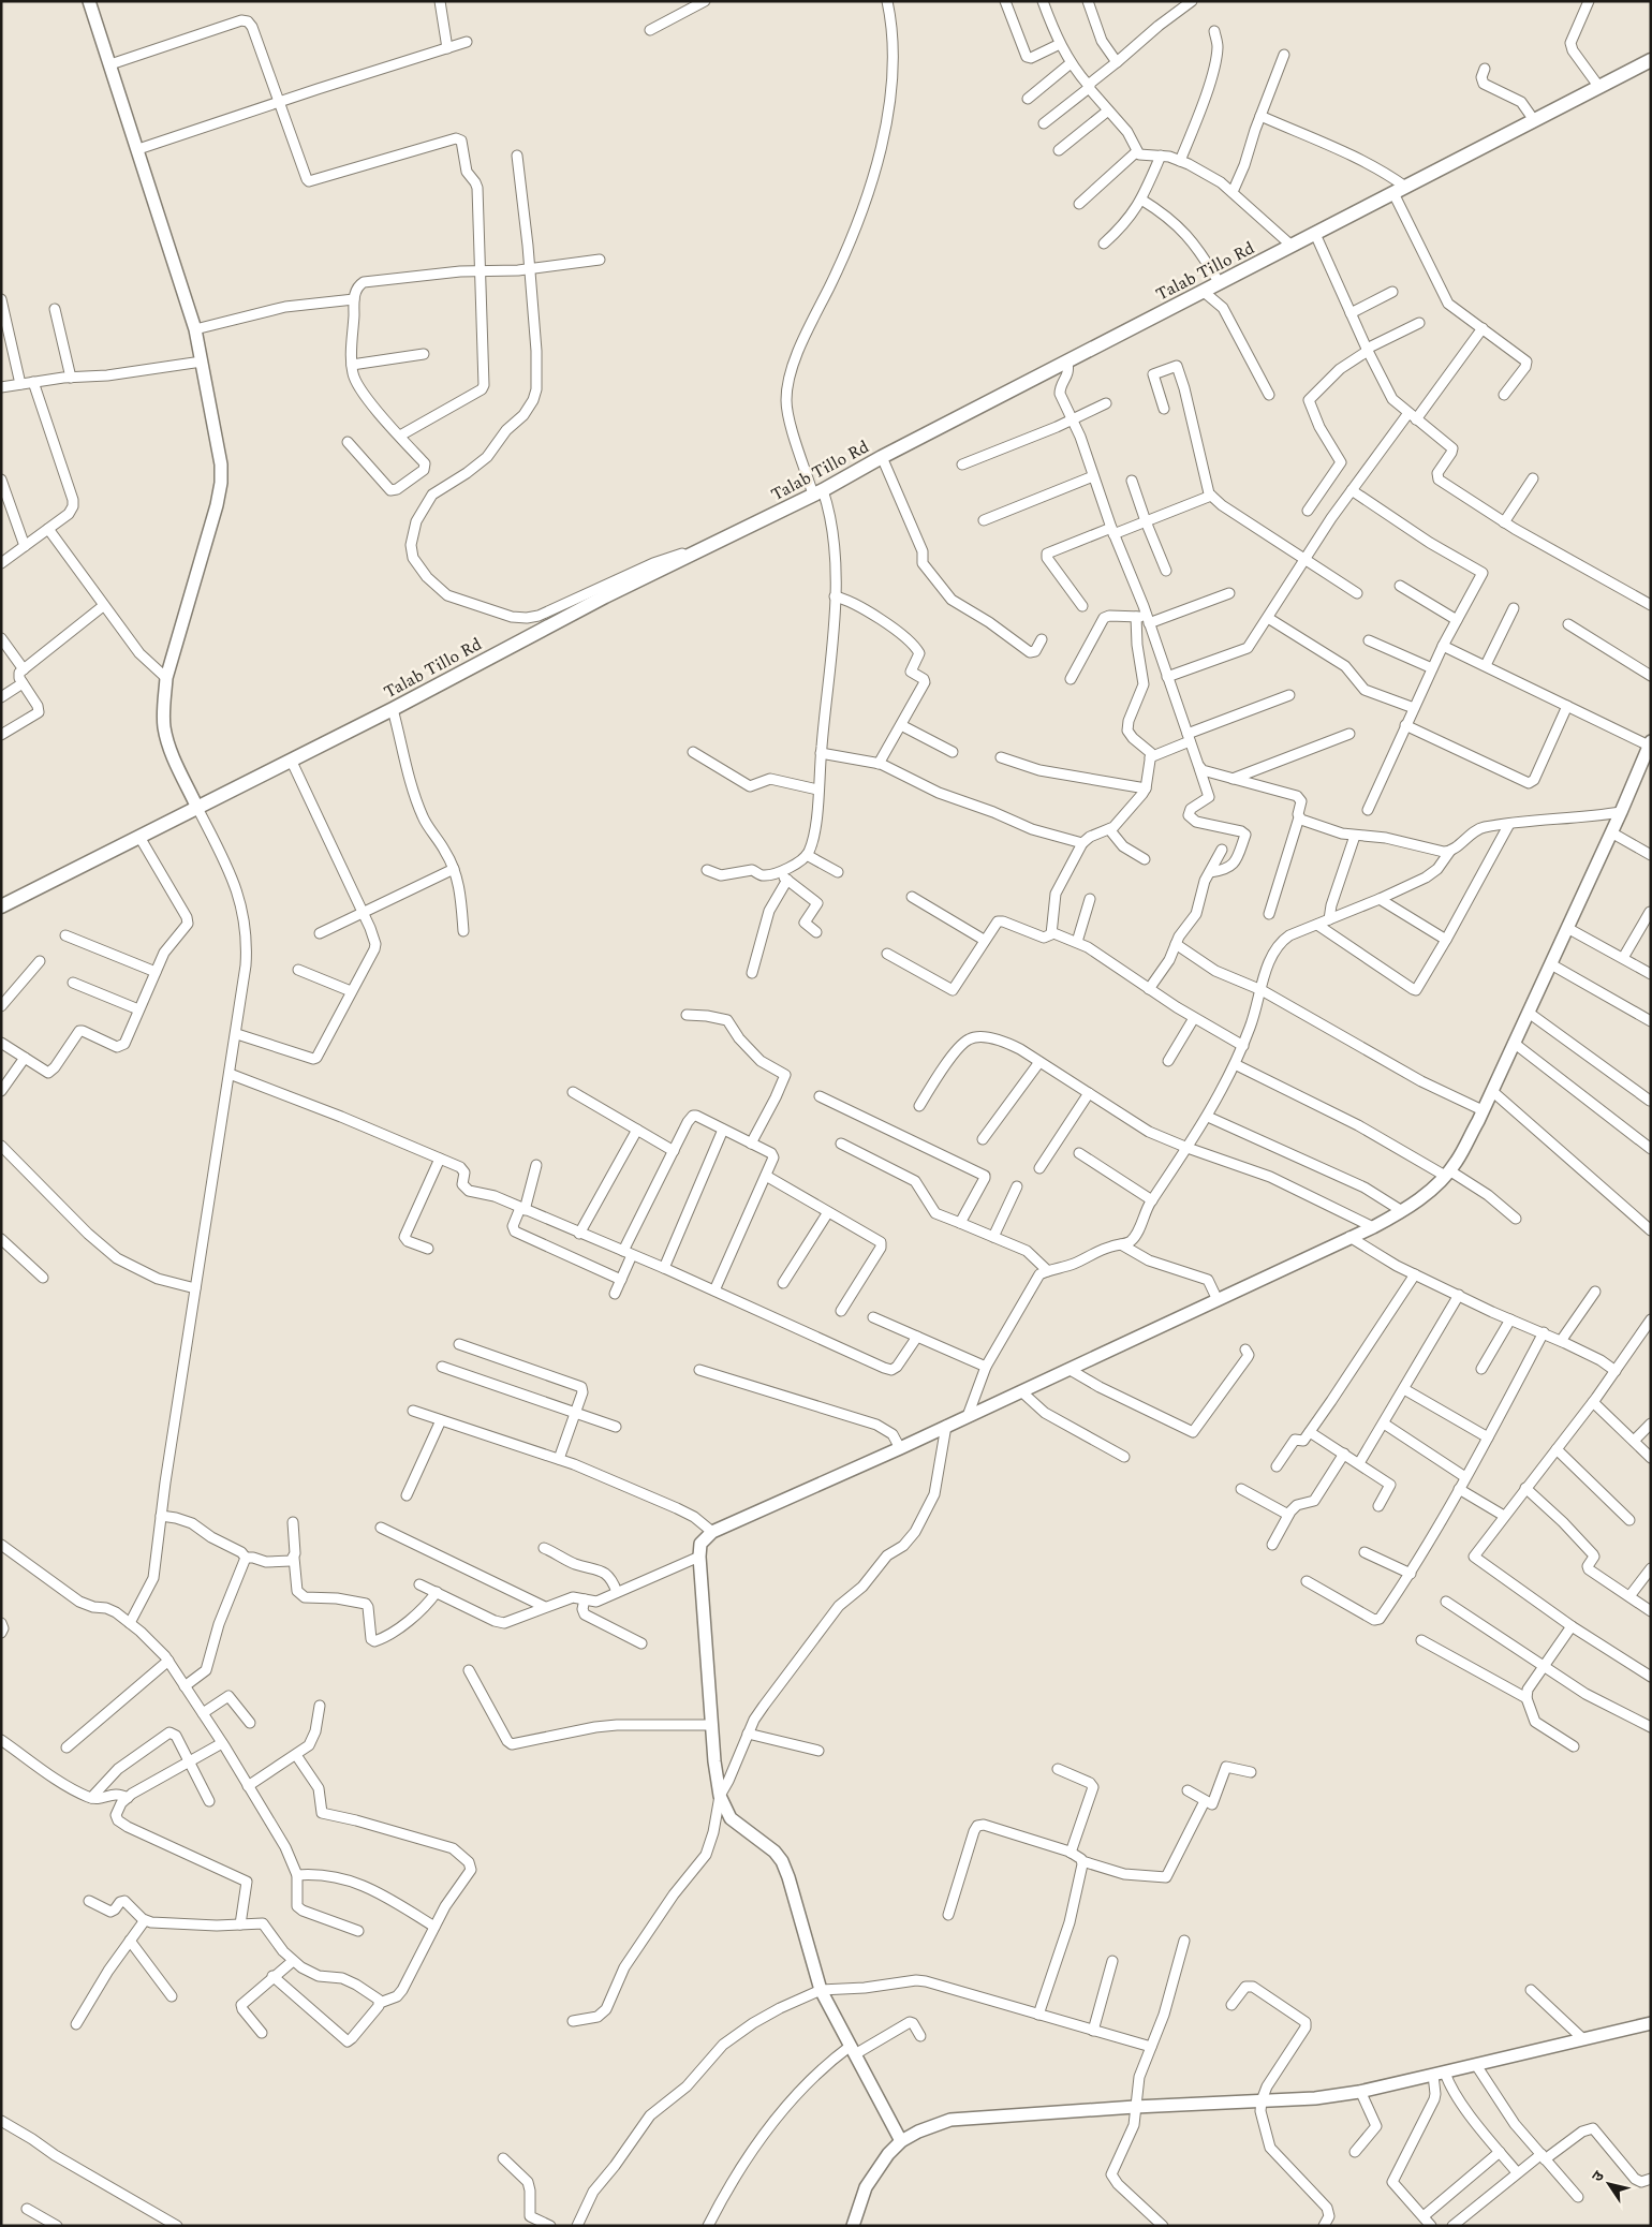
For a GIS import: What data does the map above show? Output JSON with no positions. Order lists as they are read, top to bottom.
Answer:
{
  "streets": {
    "main road": ["Talab Tillo Rd"]
  },
  "north": "top left"
}
